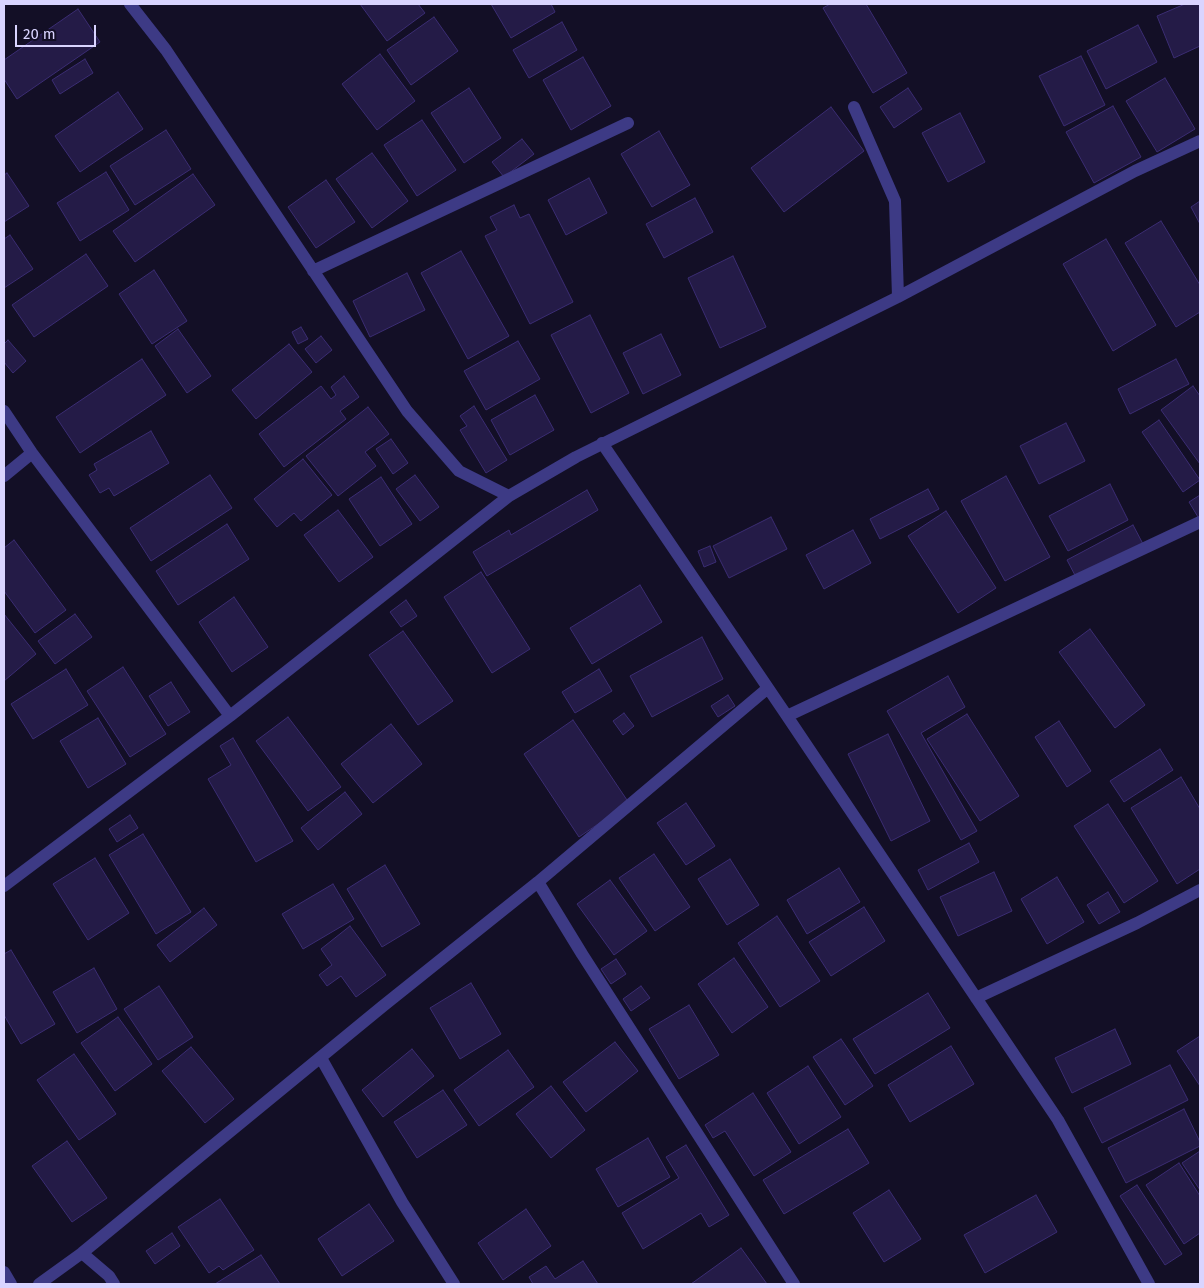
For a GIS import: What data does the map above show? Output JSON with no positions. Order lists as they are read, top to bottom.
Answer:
{
  "scale_bar": "20 m"
}
